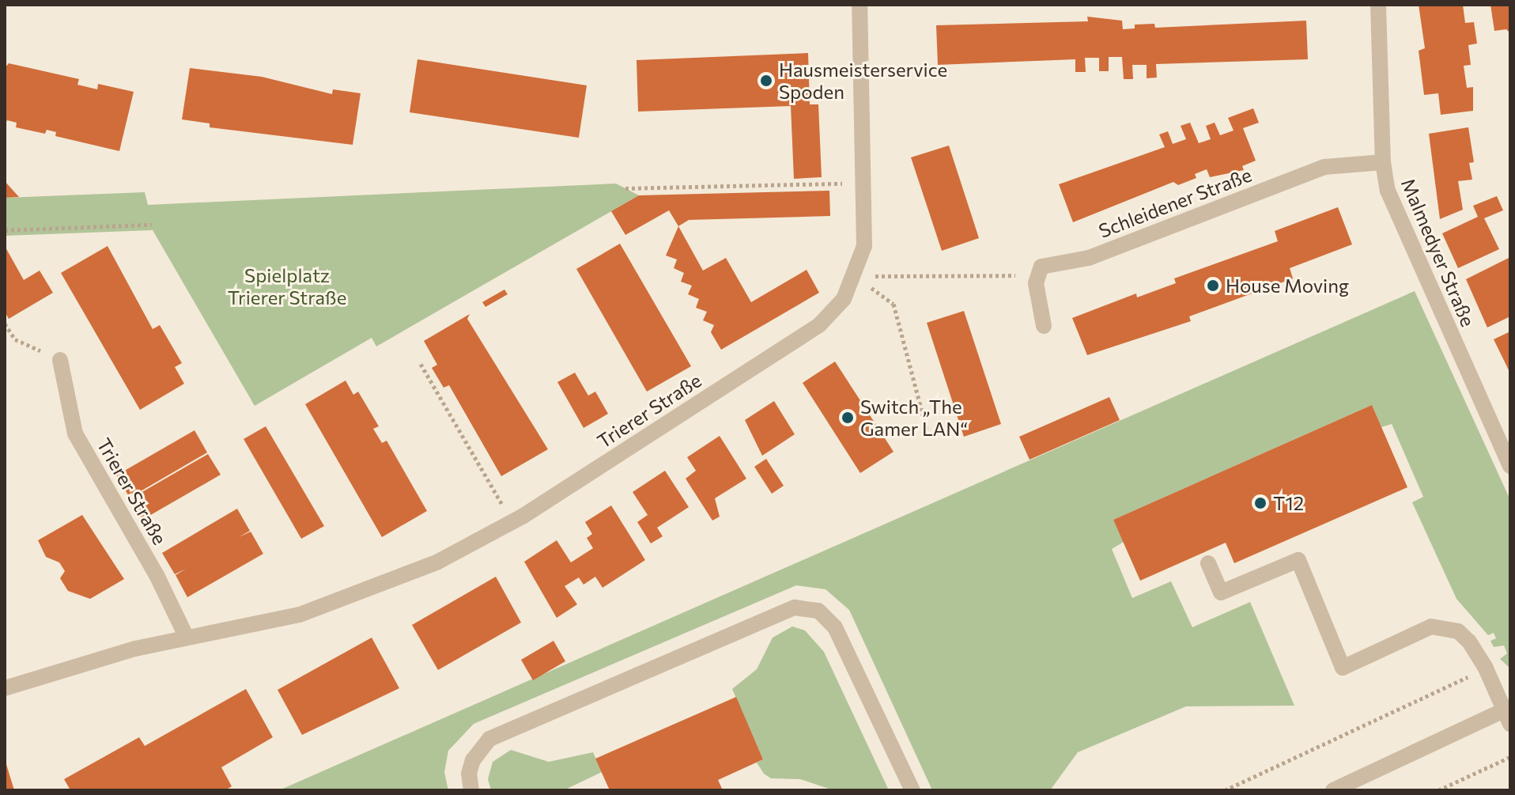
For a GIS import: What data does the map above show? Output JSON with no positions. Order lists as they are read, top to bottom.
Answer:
{
  "streets": {
    "street": ["Schleidener Straße", "Malmedyer Straße", "Trierer Straße"]
  },
  "crossings": [
    ["Schleidener Straße", "Malmedyer Straße"]
  ],
  "parks": ["Spielplatz Trierer Straße"],
  "places": [
    "Hausmeisterservice Spoden",
    "House Moving",
    "Switch „The Gamer LAN“",
    "T12"
  ]
}
